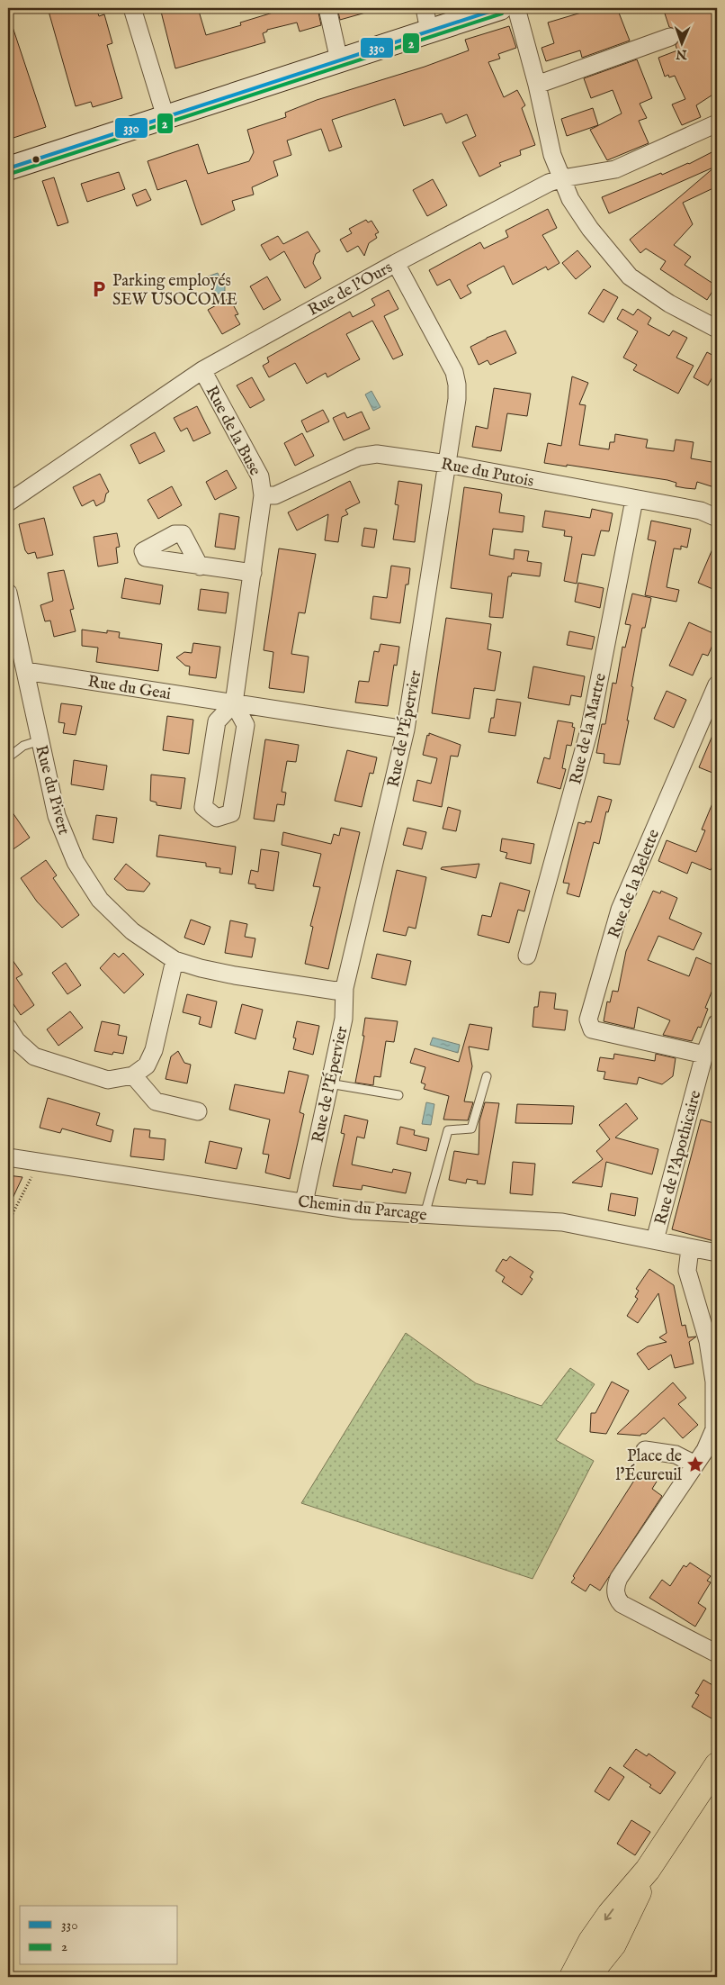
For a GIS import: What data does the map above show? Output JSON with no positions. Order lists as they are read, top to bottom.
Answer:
{
  "streets": {
    "street": [
      "Rue de l'Ours",
      "Rue de la Buse",
      "Rue du Putois",
      "Rue du Geai",
      "Rue de l'Épervier",
      "Rue de la Martre",
      "Rue du Pivert",
      "Rue de la Belette",
      "Rue de l'Apothicaire",
      "Chemin du Parcage"
    ]
  },
  "crossings": [
    ["Rue de l'Ours", "Rue de la Buse"],
    ["Rue de l'Ours", "Rue de l'Épervier"],
    ["Rue de la Buse", "Rue du Putois"],
    ["Rue de la Buse", "Rue du Geai"],
    ["Rue du Putois", "Rue de l'Épervier"],
    ["Rue du Putois", "Rue de la Martre"],
    ["Rue du Geai", "Rue de l'Épervier"],
    ["Rue du Geai", "Rue du Pivert"],
    ["Rue de l'Épervier", "Rue du Pivert"],
    ["Rue de l'Épervier", "Chemin du Parcage"],
    ["Rue de la Belette", "Rue de l'Apothicaire"],
    ["Rue de l'Apothicaire", "Chemin du Parcage"]
  ],
  "places": {
    "parking": ["Parking employés SEW USOCOME"],
    "place": ["Place de l'Écureuil"]
  },
  "lines": ["transit line 330", "transit line 2"],
  "legend": ["330", "2"],
  "north": "bottom"
}
